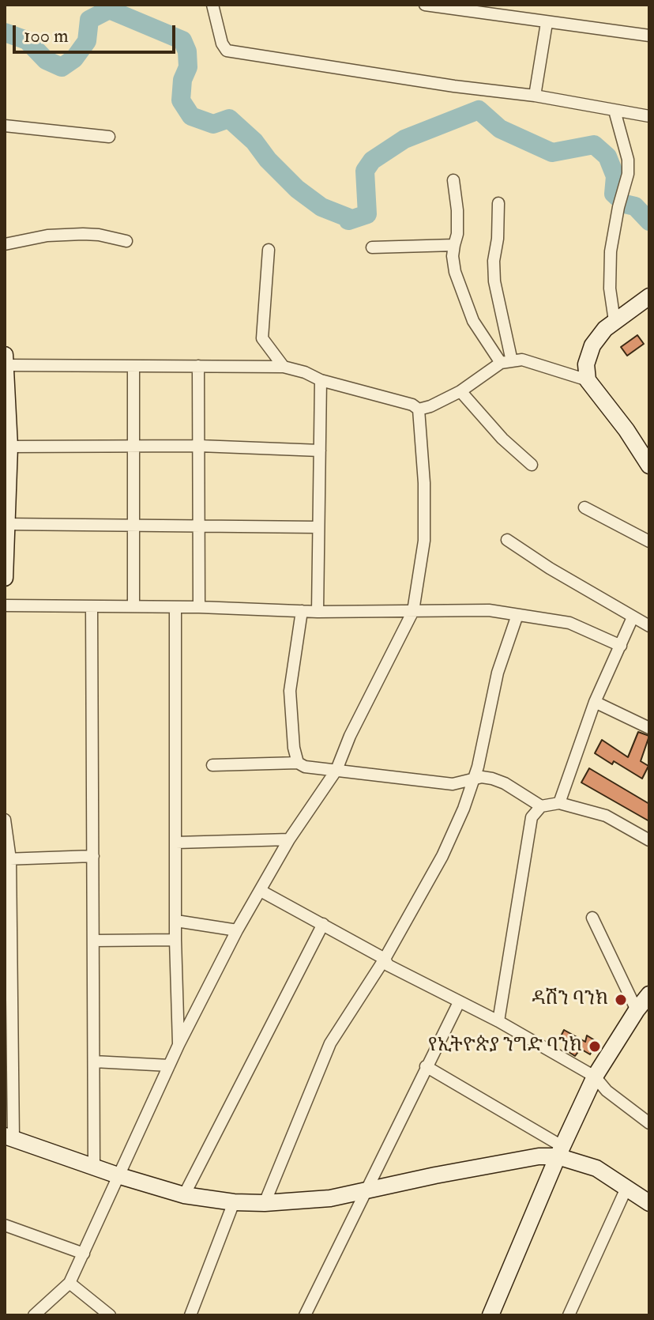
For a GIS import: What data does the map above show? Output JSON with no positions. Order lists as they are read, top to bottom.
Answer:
{
  "places": ["ዳሽን ባንክ", "የኢትዮጵያ ንግድ ባንክ"],
  "scale_bar": "100 m"
}
